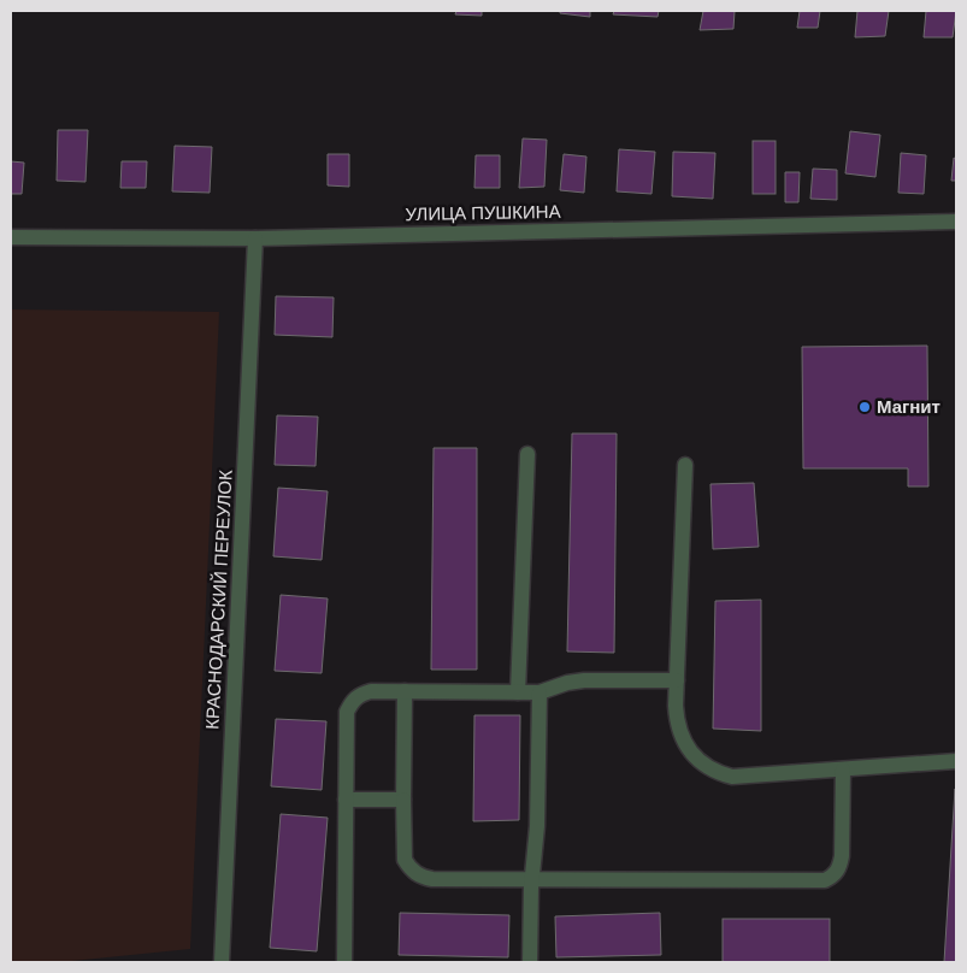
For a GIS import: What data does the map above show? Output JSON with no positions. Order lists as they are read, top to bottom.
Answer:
{
  "streets": {
    "street": ["УЛИЦА ПУШКИНА", "КРАСНОДАРСКИЙ ПЕРЕУЛОК"]
  },
  "crossings": [
    ["УЛИЦА ПУШКИНА", "КРАСНОДАРСКИЙ ПЕРЕУЛОК"]
  ],
  "places": ["Магнит"]
}
